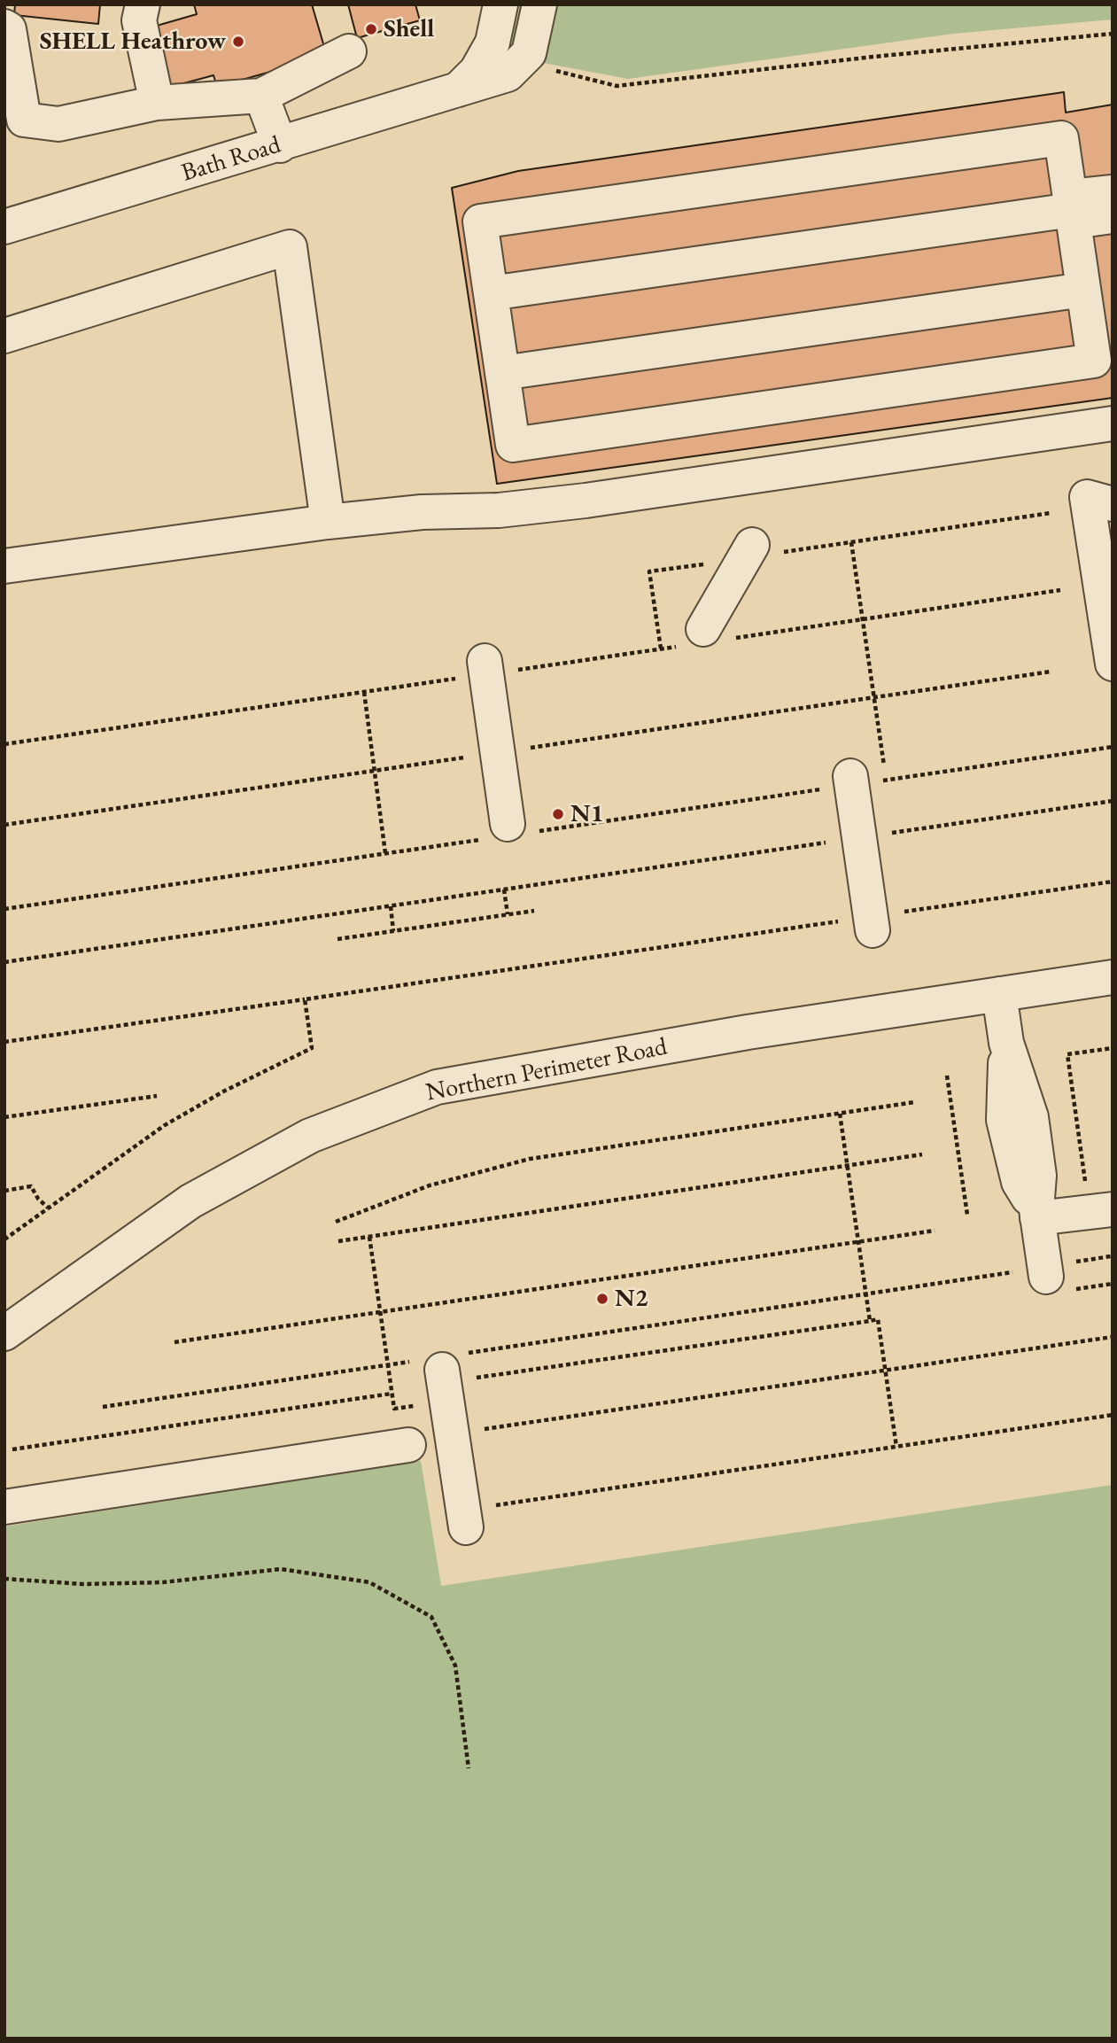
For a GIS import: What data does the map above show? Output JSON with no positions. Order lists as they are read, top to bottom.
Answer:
{
  "streets": {
    "street": ["Bath Road", "Northern Perimeter Road"]
  },
  "places": [
    "Shell",
    "SHELL Heathrow",
    "N1",
    "N2"
  ]
}
